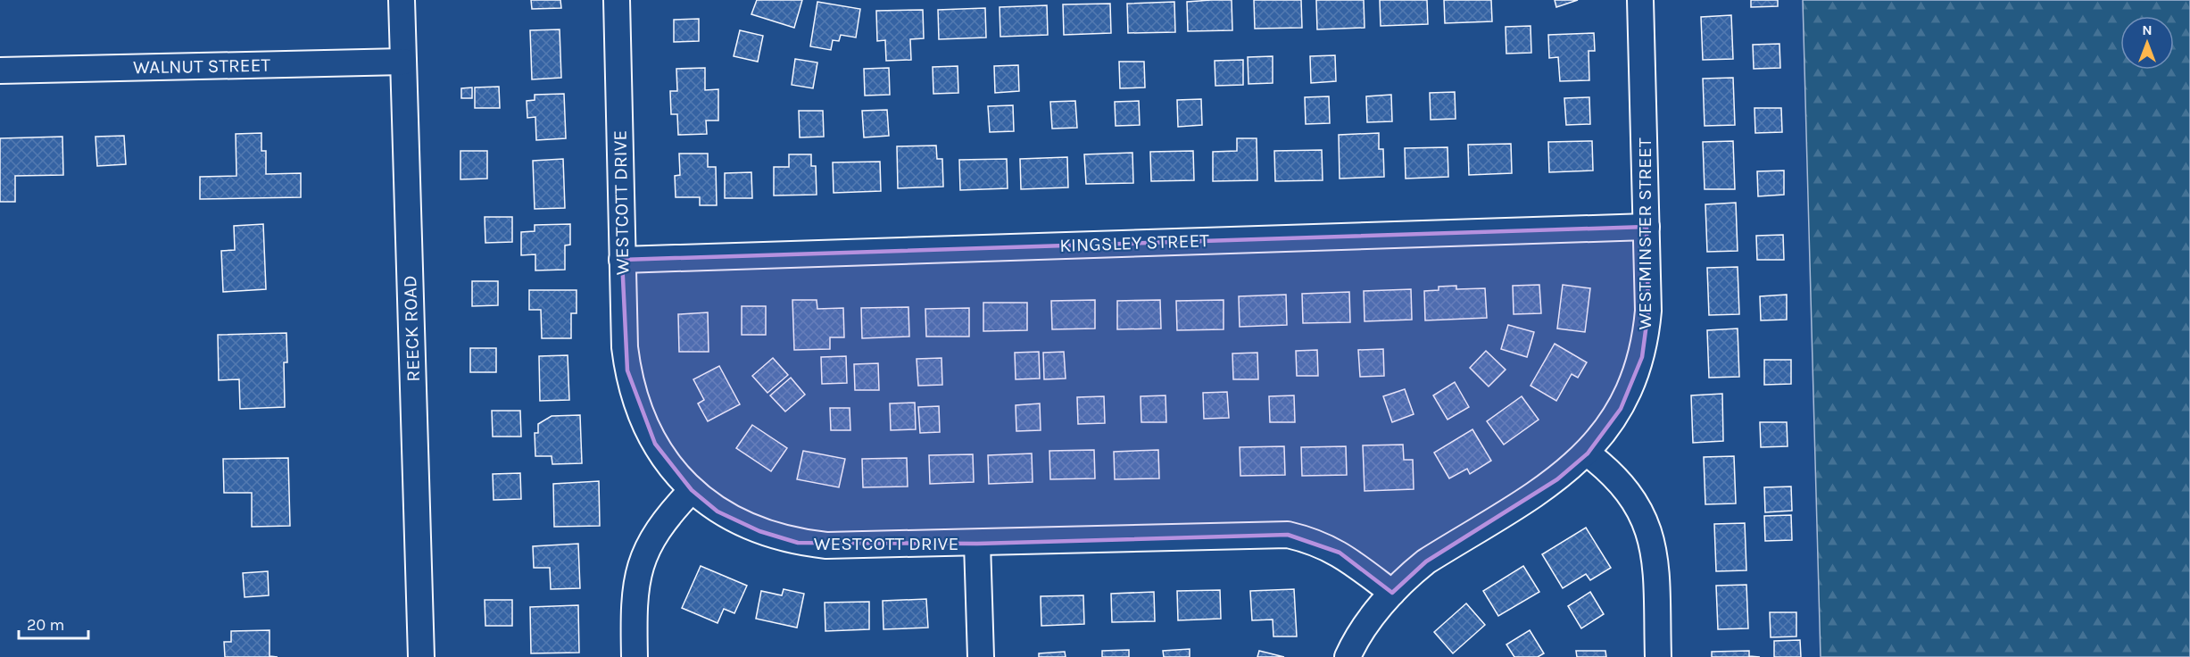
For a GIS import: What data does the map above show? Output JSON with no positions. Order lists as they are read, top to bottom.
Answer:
{
  "streets": {
    "street": [
      "WALNUT STREET",
      "WESTCOTT DRIVE",
      "WESTMINSTER STREET",
      "KINGSLEY STREET",
      "REECK ROAD"
    ]
  },
  "crossings": [
    ["WALNUT STREET", "REECK ROAD"],
    ["WESTCOTT DRIVE", "WESTMINSTER STREET"],
    ["WESTCOTT DRIVE", "KINGSLEY STREET"],
    ["WESTMINSTER STREET", "KINGSLEY STREET"]
  ],
  "scale_bar": "20 m",
  "north": "top"
}
